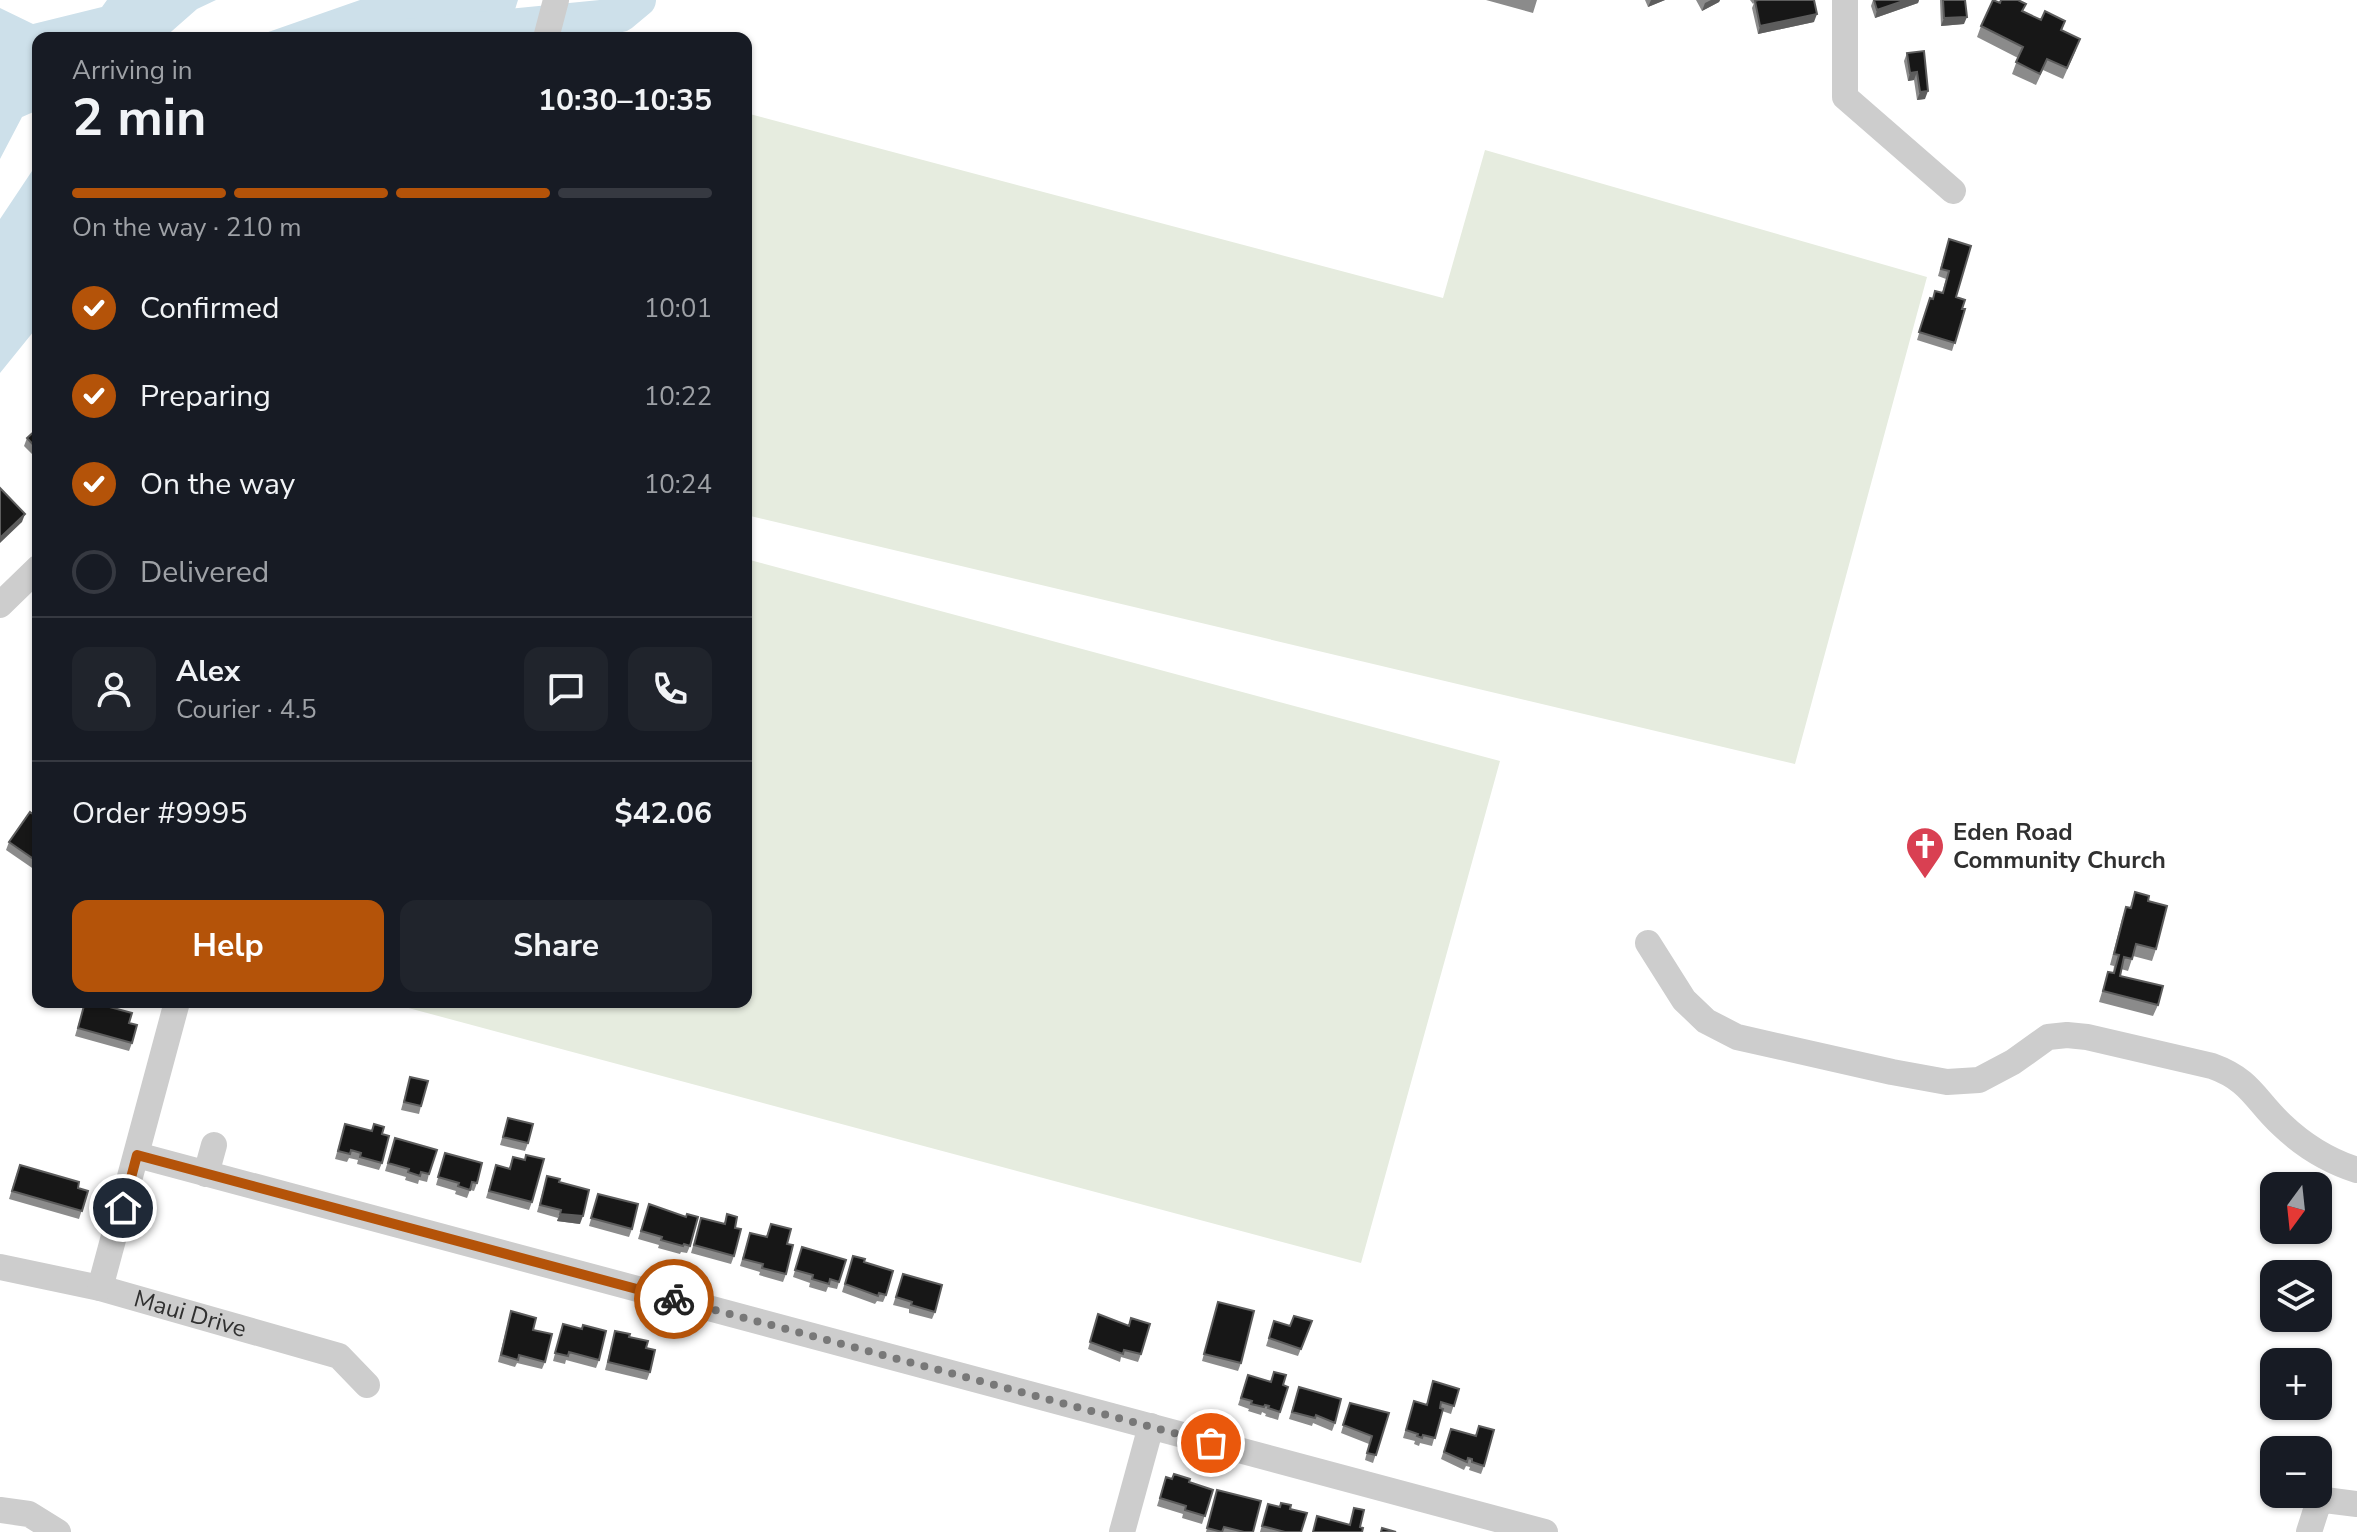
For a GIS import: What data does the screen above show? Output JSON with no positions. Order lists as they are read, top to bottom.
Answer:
{
  "streets": {
    "street": ["Maui Drive"]
  },
  "places": {
    "church": ["Eden Road Community Church"]
  },
  "north": "bottom",
  "page": {
    "heading": ["2 min", "Arriving in", "10:30–10:35"],
    "panel": [
      "Alex",
      "Courier · 4.5",
      "Order #9995",
      "$42.06"
    ],
    "bar": "On the way · 210 m",
    "list": [
      ["Confirmed", "10:01"],
      ["Preparing", "10:22"],
      ["On the way", "10:24"],
      "Delivered"
    ],
    "buttons": ["Help", "Share"],
    "map_buttons": ["+", "−"]
  }
}
